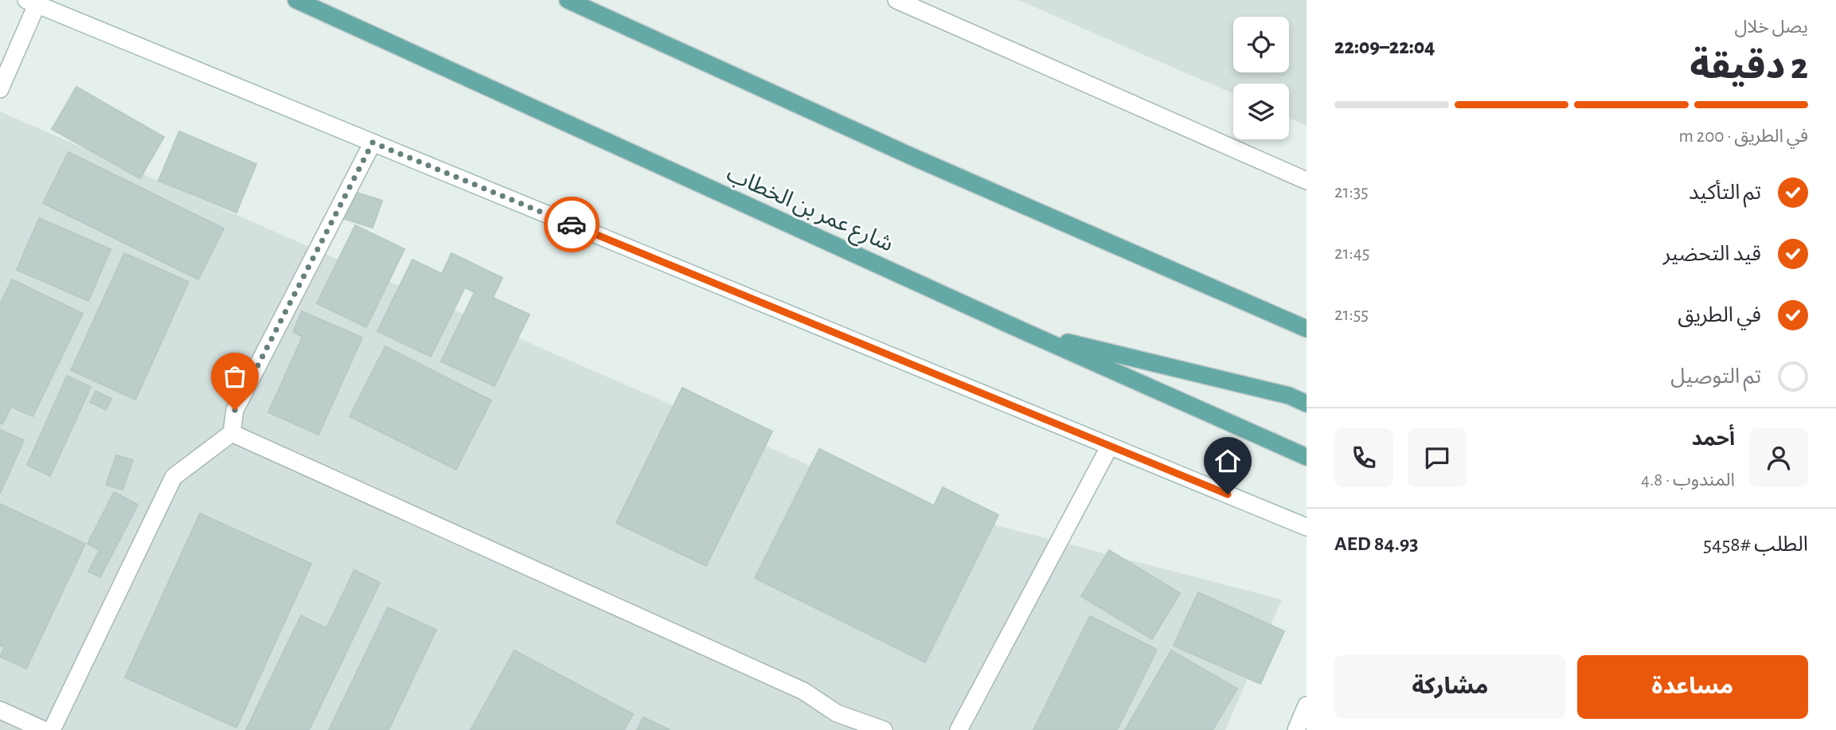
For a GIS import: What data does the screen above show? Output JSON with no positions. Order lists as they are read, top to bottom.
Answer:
{
  "streets": {
    "main road": ["شارع عمر بن الخطاب"]
  },
  "page": {
    "heading": ["2 دقيقة", "يصل خلال", "22:04–22:09"],
    "panel": [
      "أحمد",
      "المندوب · 4.8",
      "الطلب #5458",
      "AED 84.93"
    ],
    "bar": "في الطريق · 200 m",
    "list": [
      ["تم التأكيد", "21:35"],
      ["قيد التحضير", "21:45"],
      ["في الطريق", "21:55"],
      "تم التوصيل"
    ],
    "buttons": ["مساعدة", "مشاركة"]
  }
}
